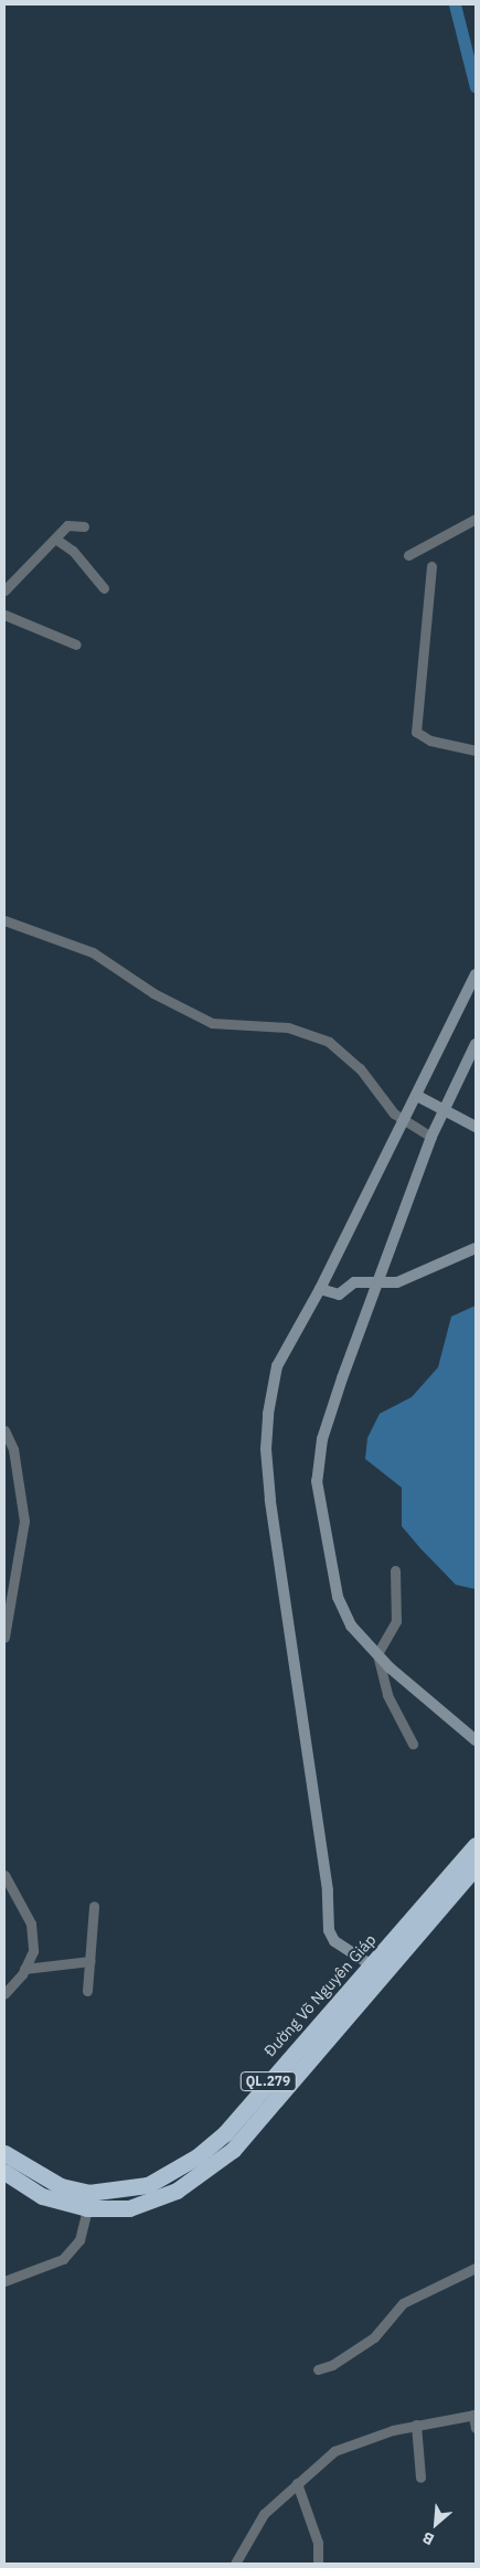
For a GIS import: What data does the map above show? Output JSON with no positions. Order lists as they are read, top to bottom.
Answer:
{
  "streets": {
    "highway": ["Đường Võ Nguyên Giáp", "QL.279"]
  },
  "north": "bottom left"
}
